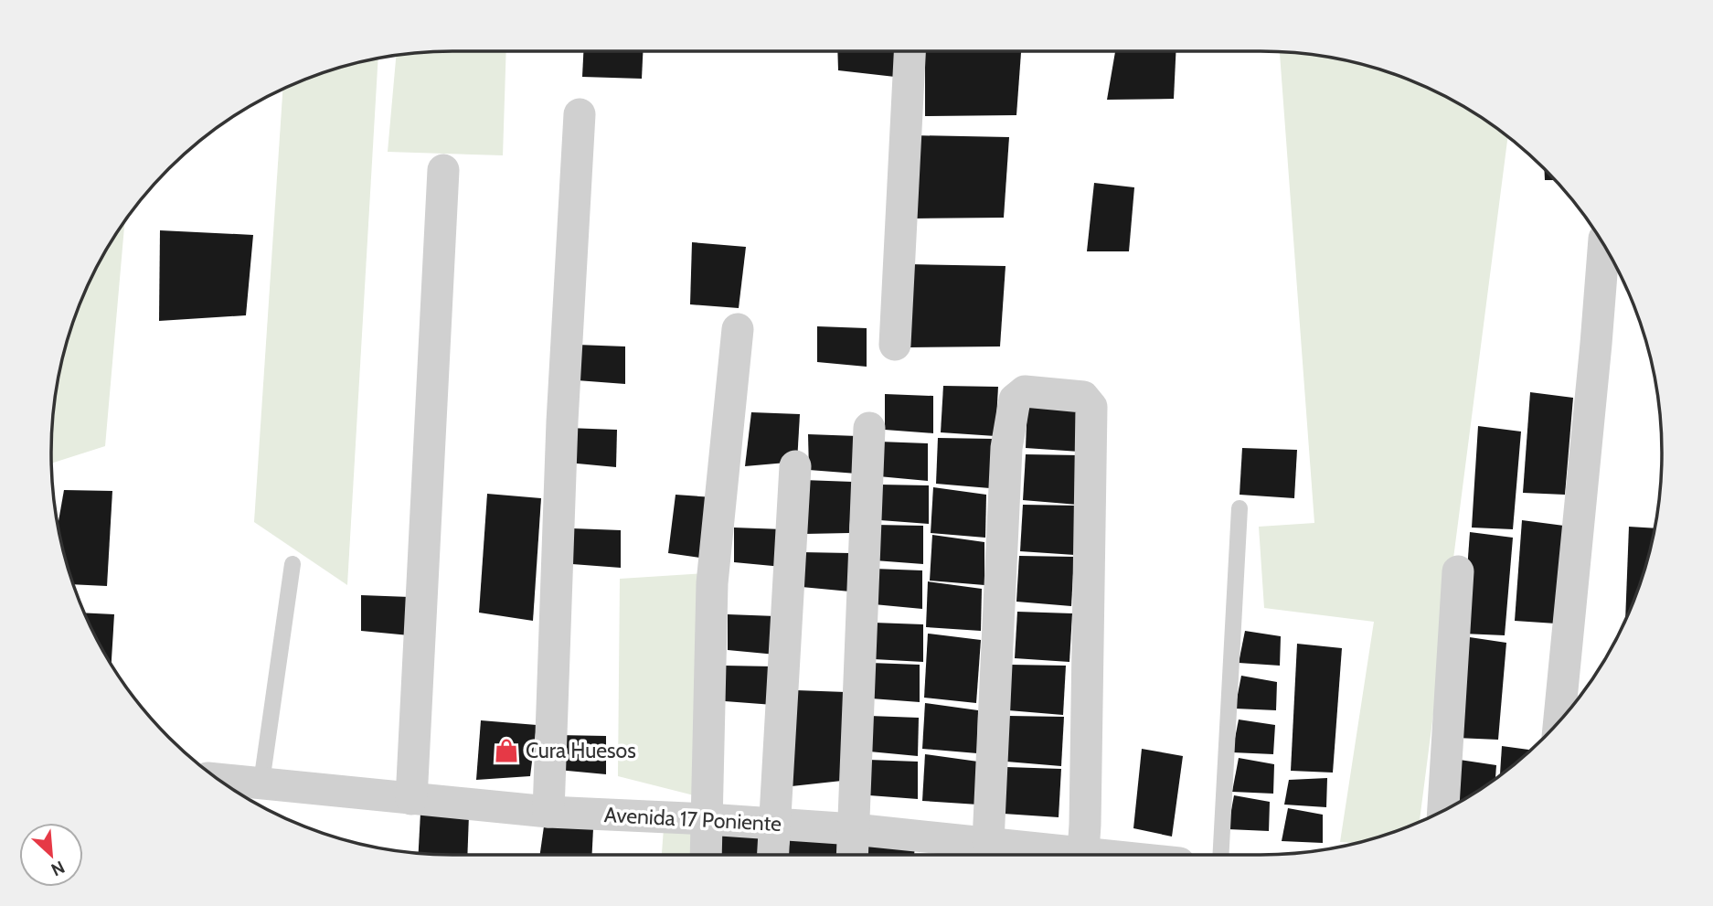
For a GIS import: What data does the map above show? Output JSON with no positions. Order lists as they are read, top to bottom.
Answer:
{
  "streets": {
    "street": ["Avenida 17 Poniente"]
  },
  "places": {
    "shop": ["Cura Huesos"]
  },
  "north": "bottom right"
}
